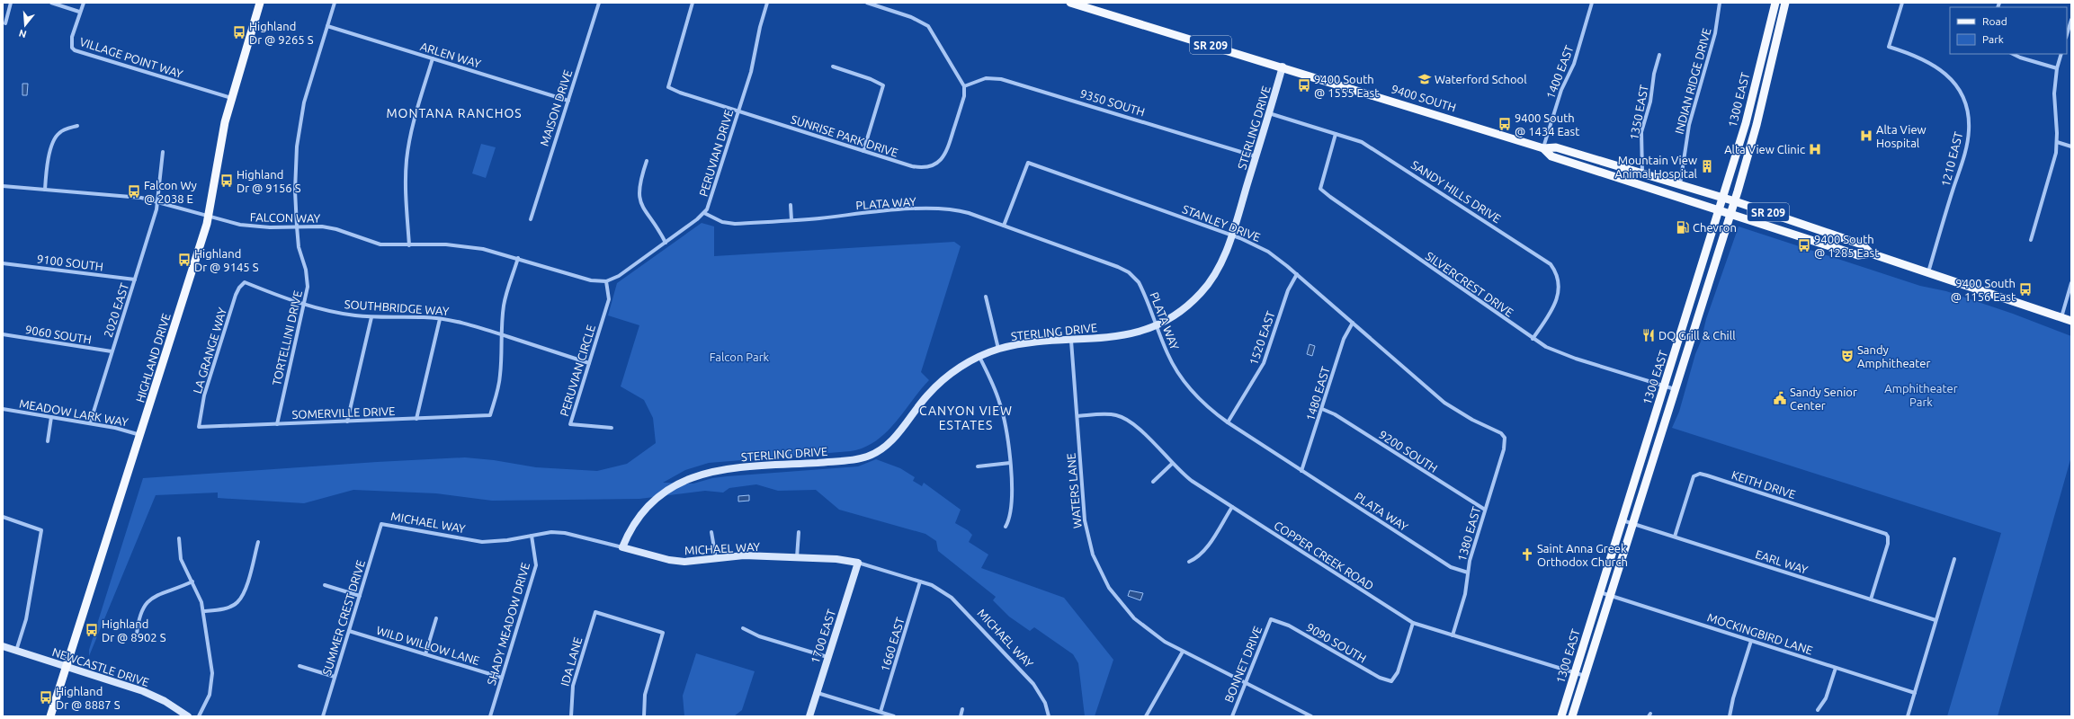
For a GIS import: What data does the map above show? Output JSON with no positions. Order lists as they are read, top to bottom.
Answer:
{
  "streets": {
    "main road": [
      "SR 209",
      "9400 SOUTH",
      "1300 EAST",
      "HIGHLAND DRIVE"
    ],
    "street": [
      "ARLEN WAY",
      "VILLAGE POINT WAY",
      "1400 EAST",
      "INDIAN RIDGE DRIVE",
      "9350 SOUTH",
      "MAISON DRIVE",
      "1350 EAST",
      "STERLING DRIVE",
      "SUNRISE PARK DRIVE",
      "PERUVIAN DRIVE",
      "1210 EAST",
      "SANDY HILLS DRIVE",
      "PLATA WAY",
      "FALCON WAY",
      "STANLEY DRIVE",
      "9100 SOUTH",
      "SILVERCREST DRIVE",
      "SOUTHBRIDGE WAY",
      "2020 EAST",
      "9060 SOUTH",
      "TORTELLINI DRIVE",
      "1520 EAST",
      "LA GRANGE WAY",
      "PERUVIAN CIRCLE",
      "1480 EAST",
      "MEADOW LARK WAY",
      "SOMERVILLE DRIVE",
      "9200 SOUTH",
      "KEITH DRIVE",
      "WATERS LANE",
      "MICHAEL WAY",
      "1380 EAST",
      "COPPER CREEK ROAD",
      "EARL WAY",
      "SUMMER CREST DRIVE",
      "SHADY MEADOW DRIVE",
      "MOCKINGBIRD LANE",
      "1700 EAST",
      "9090 SOUTH",
      "1660 EAST",
      "WILD WILLOW LANE",
      "IDA LANE",
      "BONNET DRIVE",
      "NEWCASTLE DRIVE"
    ]
  },
  "crossings": [
    ["ARLEN WAY", "MAISON DRIVE"],
    ["ARLEN WAY", "TORTELLINI DRIVE"],
    ["VILLAGE POINT WAY", "HIGHLAND DRIVE"],
    ["1400 EAST", "9400 SOUTH"],
    ["INDIAN RIDGE DRIVE", "9400 SOUTH"],
    ["9400 SOUTH", "1300 EAST"],
    ["9400 SOUTH", "1350 EAST"],
    ["9400 SOUTH", "STERLING DRIVE"],
    ["9400 SOUTH", "1210 EAST"],
    ["1300 EAST", "SILVERCREST DRIVE"],
    ["1300 EAST", "COPPER CREEK ROAD"],
    ["1300 EAST", "EARL WAY"],
    ["1300 EAST", "MOCKINGBIRD LANE"],
    ["9350 SOUTH", "STERLING DRIVE"],
    ["9350 SOUTH", "SUNRISE PARK DRIVE"],
    ["STERLING DRIVE", "SANDY HILLS DRIVE"],
    ["STERLING DRIVE", "PLATA WAY"],
    ["STERLING DRIVE", "STANLEY DRIVE"],
    ["STERLING DRIVE", "WATERS LANE"],
    ["STERLING DRIVE", "MICHAEL WAY"],
    ["SUNRISE PARK DRIVE", "PERUVIAN DRIVE"],
    ["PERUVIAN DRIVE", "PLATA WAY"],
    ["PERUVIAN DRIVE", "FALCON WAY"],
    ["PERUVIAN DRIVE", "PERUVIAN CIRCLE"],
    ["SANDY HILLS DRIVE", "SILVERCREST DRIVE"],
    ["PLATA WAY", "STANLEY DRIVE"],
    ["PLATA WAY", "1520 EAST"],
    ["PLATA WAY", "1480 EAST"],
    ["PLATA WAY", "1380 EAST"],
    ["FALCON WAY", "2020 EAST"],
    ["FALCON WAY", "TORTELLINI DRIVE"],
    ["FALCON WAY", "HIGHLAND DRIVE"],
    ["FALCON WAY", "PERUVIAN CIRCLE"],
    ["STANLEY DRIVE", "1520 EAST"],
    ["STANLEY DRIVE", "1480 EAST"],
    ["STANLEY DRIVE", "1380 EAST"],
    ["9100 SOUTH", "2020 EAST"],
    ["SOUTHBRIDGE WAY", "TORTELLINI DRIVE"],
    ["SOUTHBRIDGE WAY", "LA GRANGE WAY"],
    ["SOUTHBRIDGE WAY", "PERUVIAN CIRCLE"],
    ["SOUTHBRIDGE WAY", "SOMERVILLE DRIVE"],
    ["2020 EAST", "9060 SOUTH"],
    ["2020 EAST", "MEADOW LARK WAY"],
    ["TORTELLINI DRIVE", "SOMERVILLE DRIVE"],
    ["LA GRANGE WAY", "SOMERVILLE DRIVE"],
    ["HIGHLAND DRIVE", "MEADOW LARK WAY"],
    ["HIGHLAND DRIVE", "NEWCASTLE DRIVE"],
    ["1480 EAST", "9200 SOUTH"],
    ["9200 SOUTH", "1380 EAST"],
    ["KEITH DRIVE", "EARL WAY"],
    ["WATERS LANE", "COPPER CREEK ROAD"],
    ["WATERS LANE", "BONNET DRIVE"],
    ["MICHAEL WAY", "SUMMER CREST DRIVE"],
    ["MICHAEL WAY", "SHADY MEADOW DRIVE"],
    ["MICHAEL WAY", "1700 EAST"],
    ["MICHAEL WAY", "1660 EAST"],
    ["1380 EAST", "COPPER CREEK ROAD"],
    ["COPPER CREEK ROAD", "9090 SOUTH"],
    ["SUMMER CREST DRIVE", "WILD WILLOW LANE"],
    ["SHADY MEADOW DRIVE", "WILD WILLOW LANE"],
    ["9090 SOUTH", "BONNET DRIVE"]
  ],
  "districts": ["MONTANA RANCHOS", "CANYON VIEW ESTATES"],
  "parks": ["Falcon Park", "Amphitheater Park"],
  "places": {
    "bus stop": [
      "Highland Dr @ 9265 S",
      "9400 South @ 1555 East",
      "9400 South @ 1434 East",
      "Highland Dr @ 9156 S",
      "Falcon Wy @ 2038 E",
      "9400 South @ 1285 East",
      "Highland Dr @ 9145 S",
      "9400 South @ 1156 East",
      "Highland Dr @ 8902 S",
      "Highland Dr @ 8887 S"
    ],
    "school or university": ["Waterford School"],
    "hospital": ["Alta View Hospital", "Alta View Clinic"],
    "building": ["Mountain View Animal Hospital"],
    "fuel station": ["Chevron"],
    "restaurant": ["DQ Grill & Chill"],
    "theatre": ["Sandy Amphitheater"],
    "public building": ["Sandy Senior Center"],
    "church": ["Saint Anna Greek Orthodox Church"]
  },
  "legend": ["Road", "Park"],
  "north": "bottom"
}
